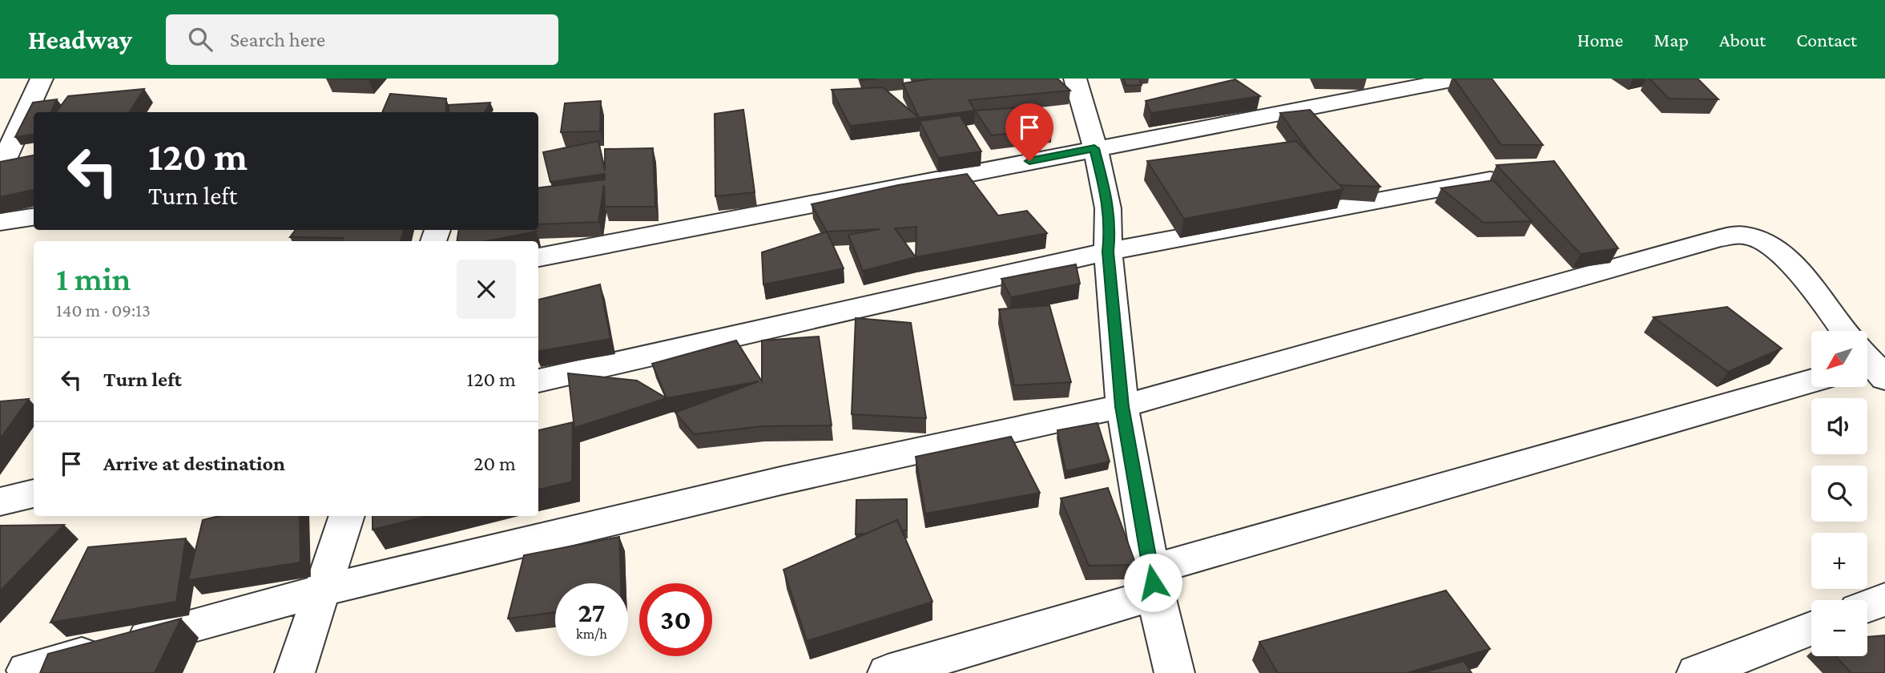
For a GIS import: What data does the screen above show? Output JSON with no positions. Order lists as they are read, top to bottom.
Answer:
{
  "north": "bottom left",
  "page": {
    "header": "Headway",
    "search": "Search here",
    "nav": [
      "Home",
      "Map",
      "About",
      "Contact"
    ],
    "turn": ["120 m", "Turn left"],
    "heading": ["1 min", "140 m · 09:13"],
    "map_buttons": ["+", "−"],
    "list": [
      {
        "name": "Turn left",
        "value": "120 m"
      },
      {
        "name": "Arrive at destination",
        "value": "20 m"
      }
    ],
    "speed": "27 km/h",
    "limit": "30"
  }
}
